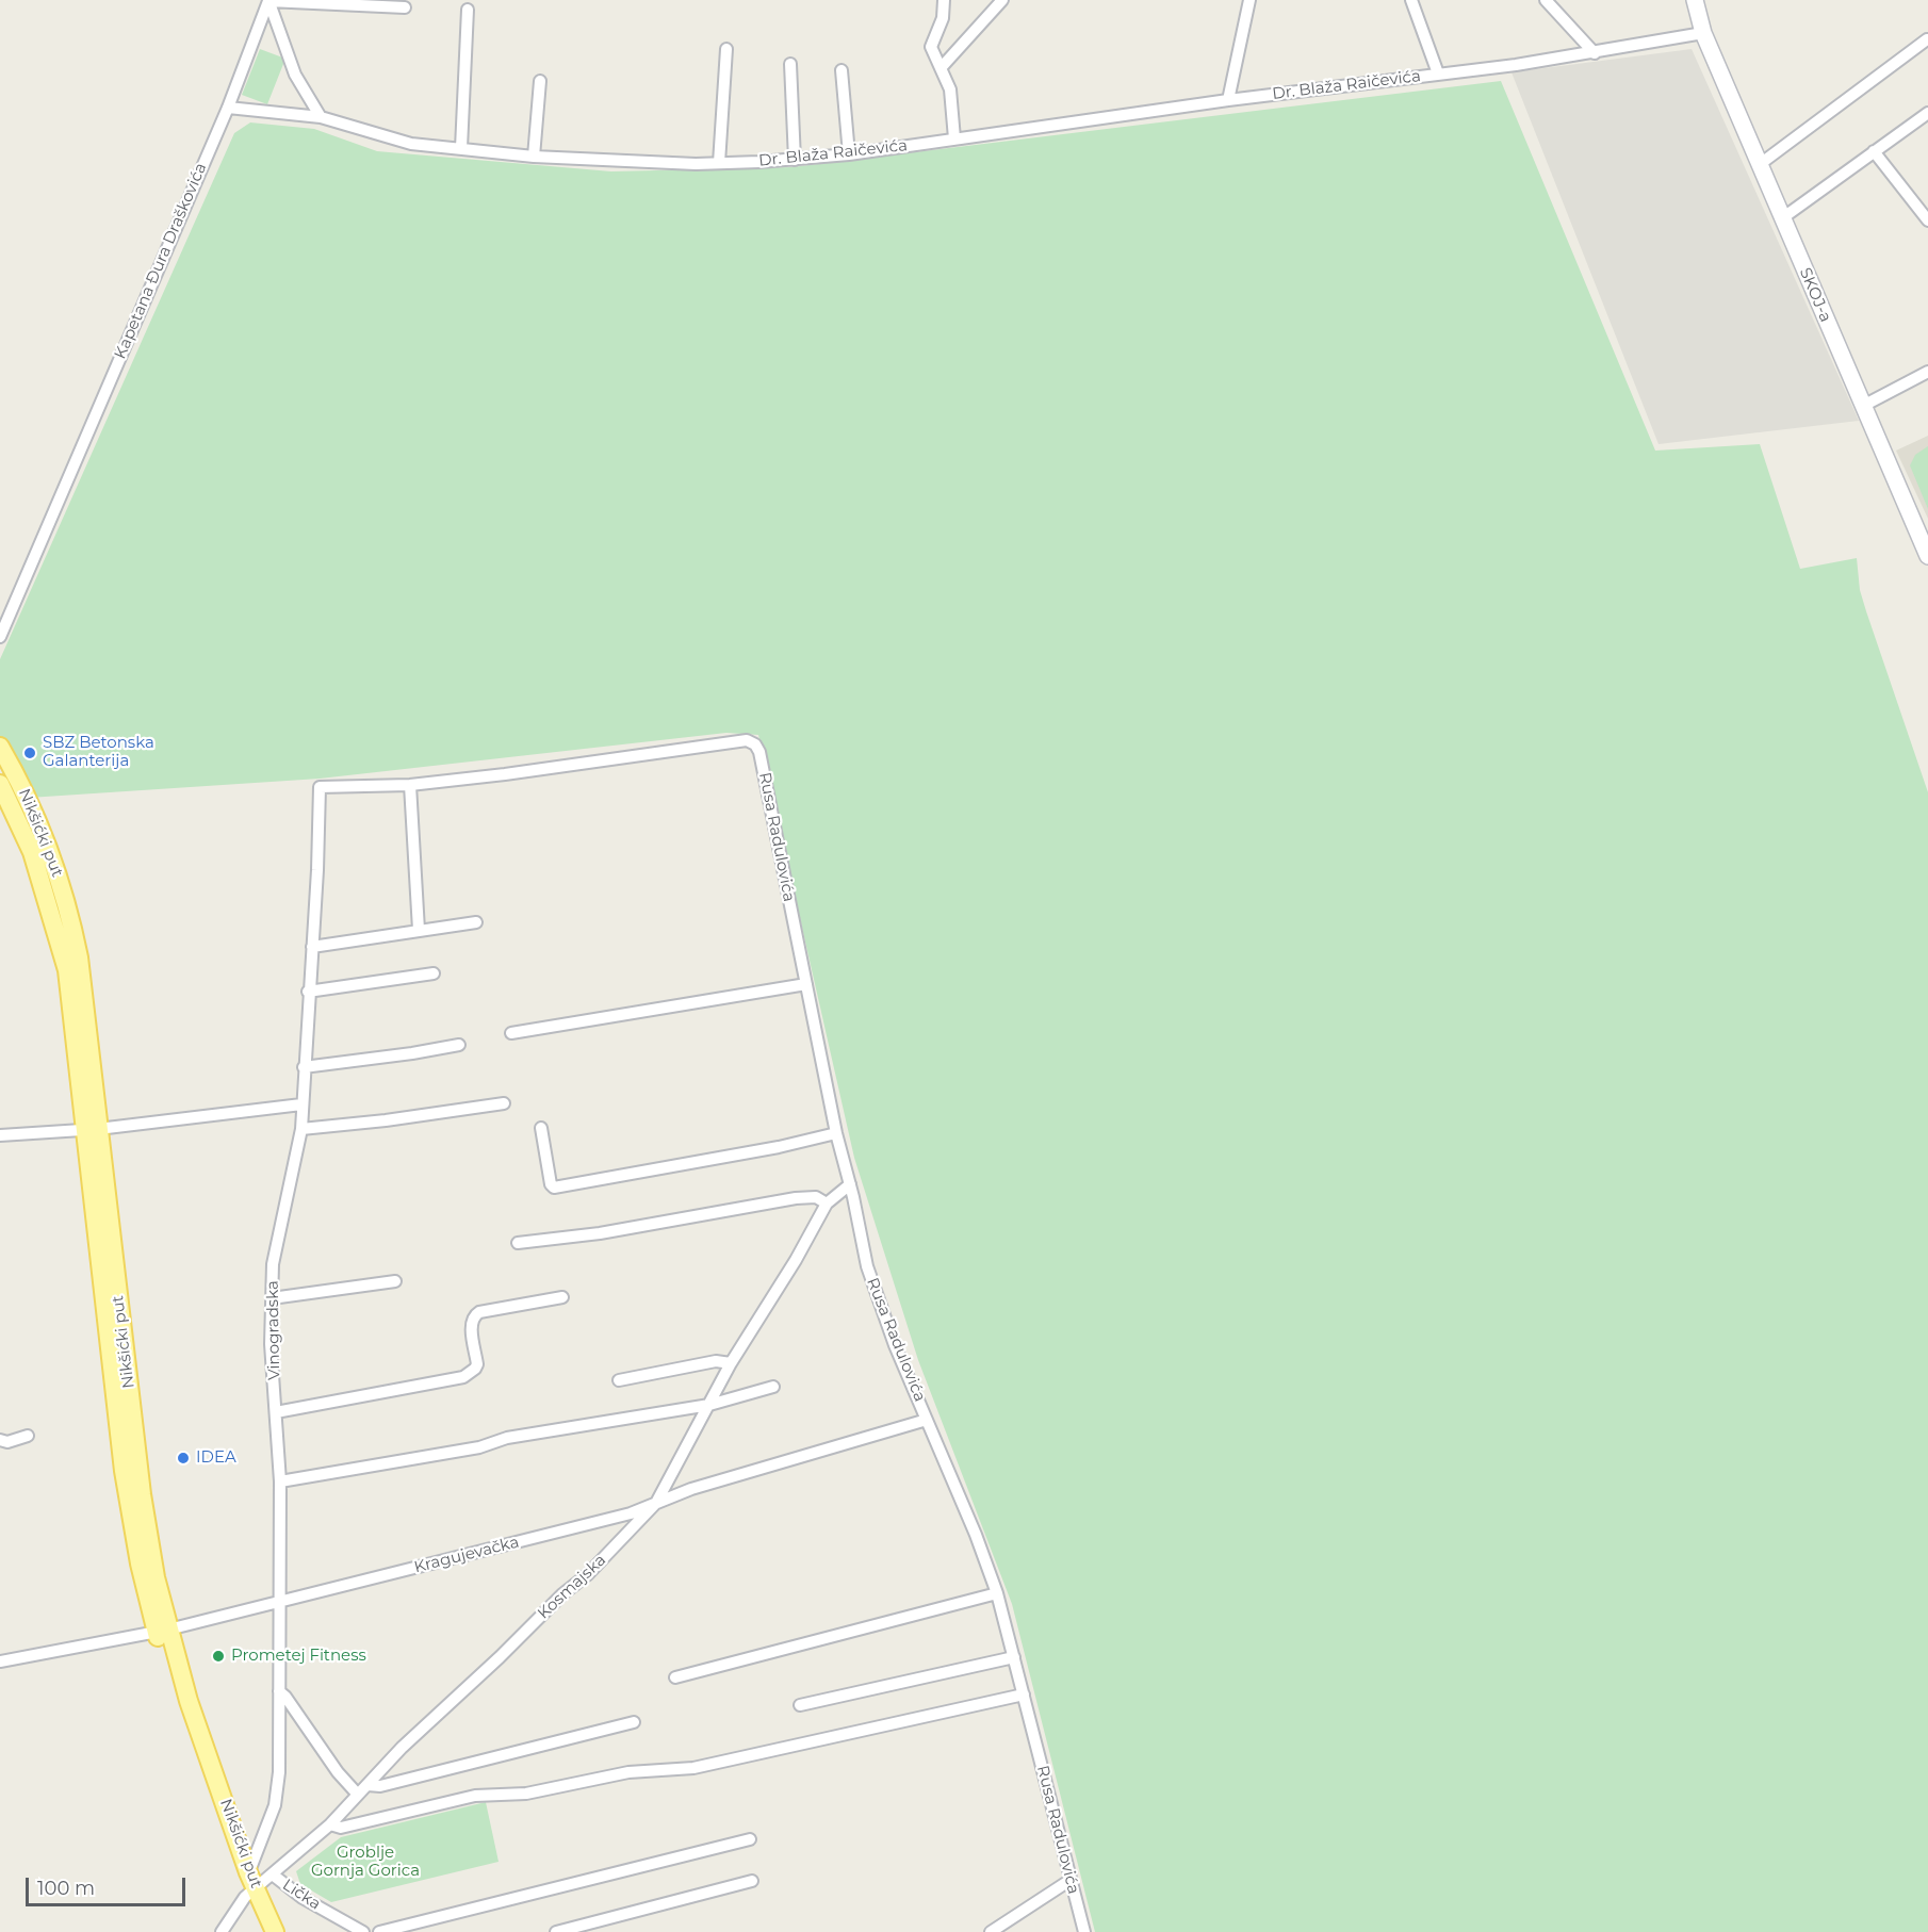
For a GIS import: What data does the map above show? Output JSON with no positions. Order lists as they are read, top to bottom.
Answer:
{
  "streets": {
    "main road": ["SKOJ-a", "Nikšićki put"],
    "street": [
      "Dr. Blaža Raičevića",
      "Kapetana Đura Draškovića",
      "Rusa Radulovića",
      "Vinogradska",
      "Kragujevačka",
      "Kosmajska",
      "Lička"
    ]
  },
  "crossings": [
    ["Dr. Blaža Raičevića", "Kapetana Đura Draškovića"],
    ["Dr. Blaža Raičevića", "SKOJ-a"],
    ["Nikšićki put", "Vinogradska"],
    ["Nikšićki put", "Kragujevačka"],
    ["Nikšićki put", "Kosmajska"],
    ["Rusa Radulovića", "Vinogradska"],
    ["Rusa Radulovića", "Kragujevačka"],
    ["Rusa Radulovića", "Kosmajska"],
    ["Vinogradska", "Kragujevačka"],
    ["Kragujevačka", "Kosmajska"],
    ["Kosmajska", "Lička"]
  ],
  "parks": ["Groblje Gornja Gorica"],
  "places": ["SBZ Betonska Galanterija", "IDEA", "Prometej Fitness"],
  "scale_bar": "100 m"
}
